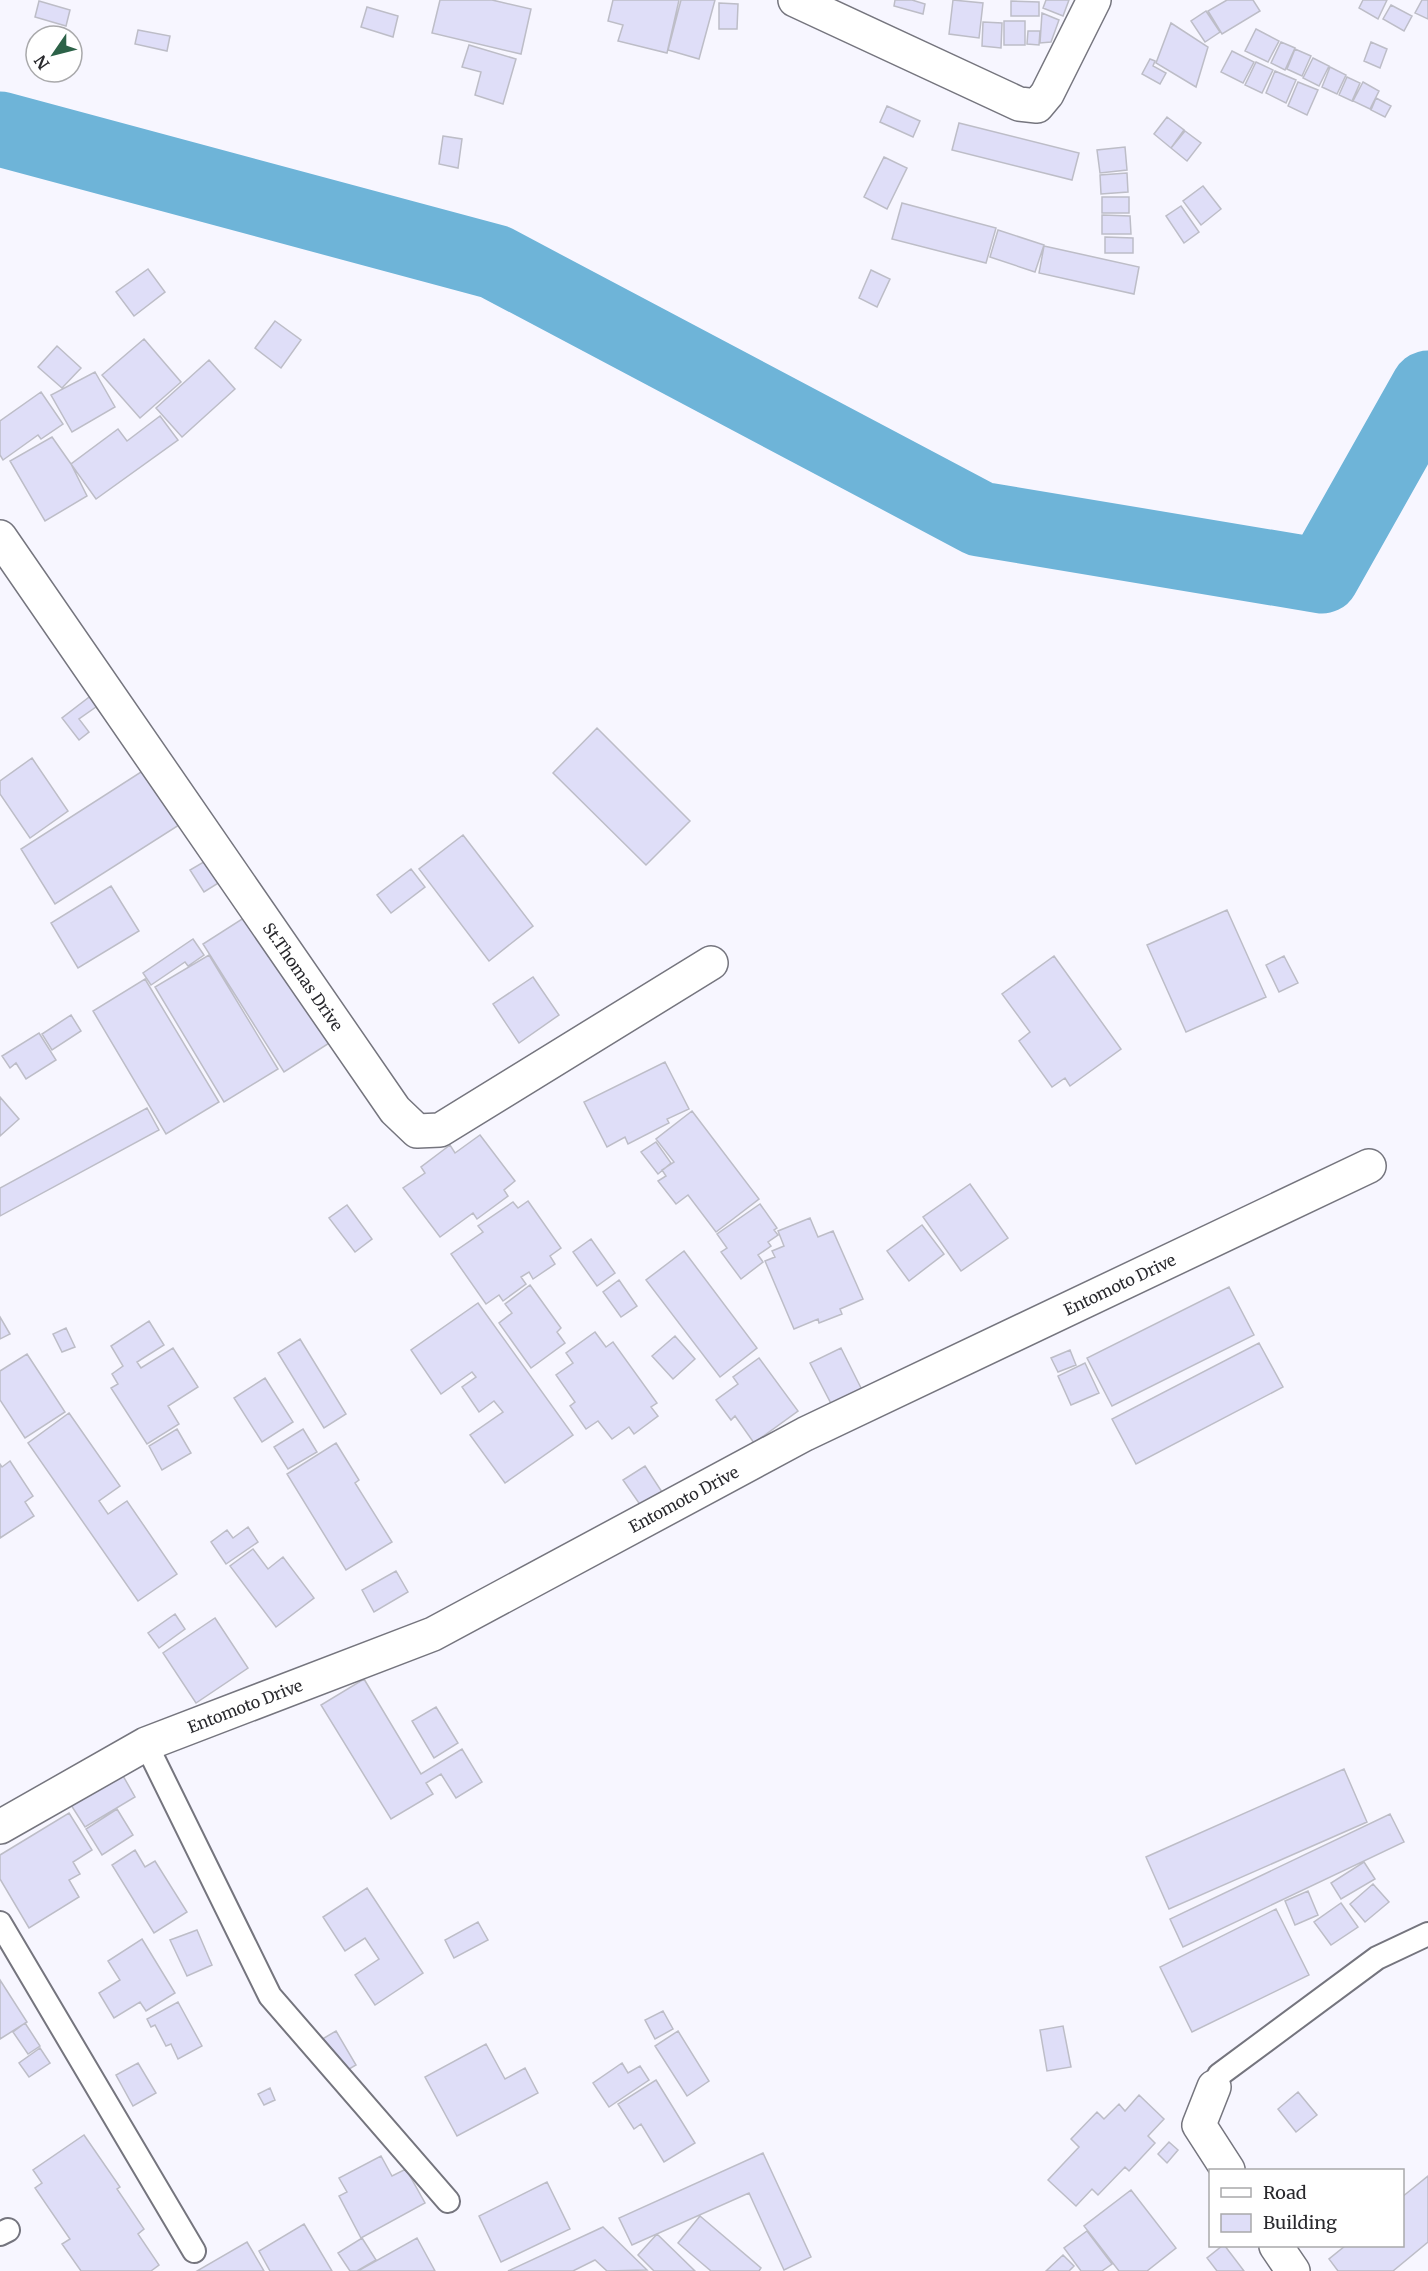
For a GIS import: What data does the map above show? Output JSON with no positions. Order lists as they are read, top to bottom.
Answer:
{
  "streets": {
    "street": ["St.Thomas Drive", "Entomoto Drive"]
  },
  "legend": ["Road", "Building"],
  "north": "bottom left"
}
